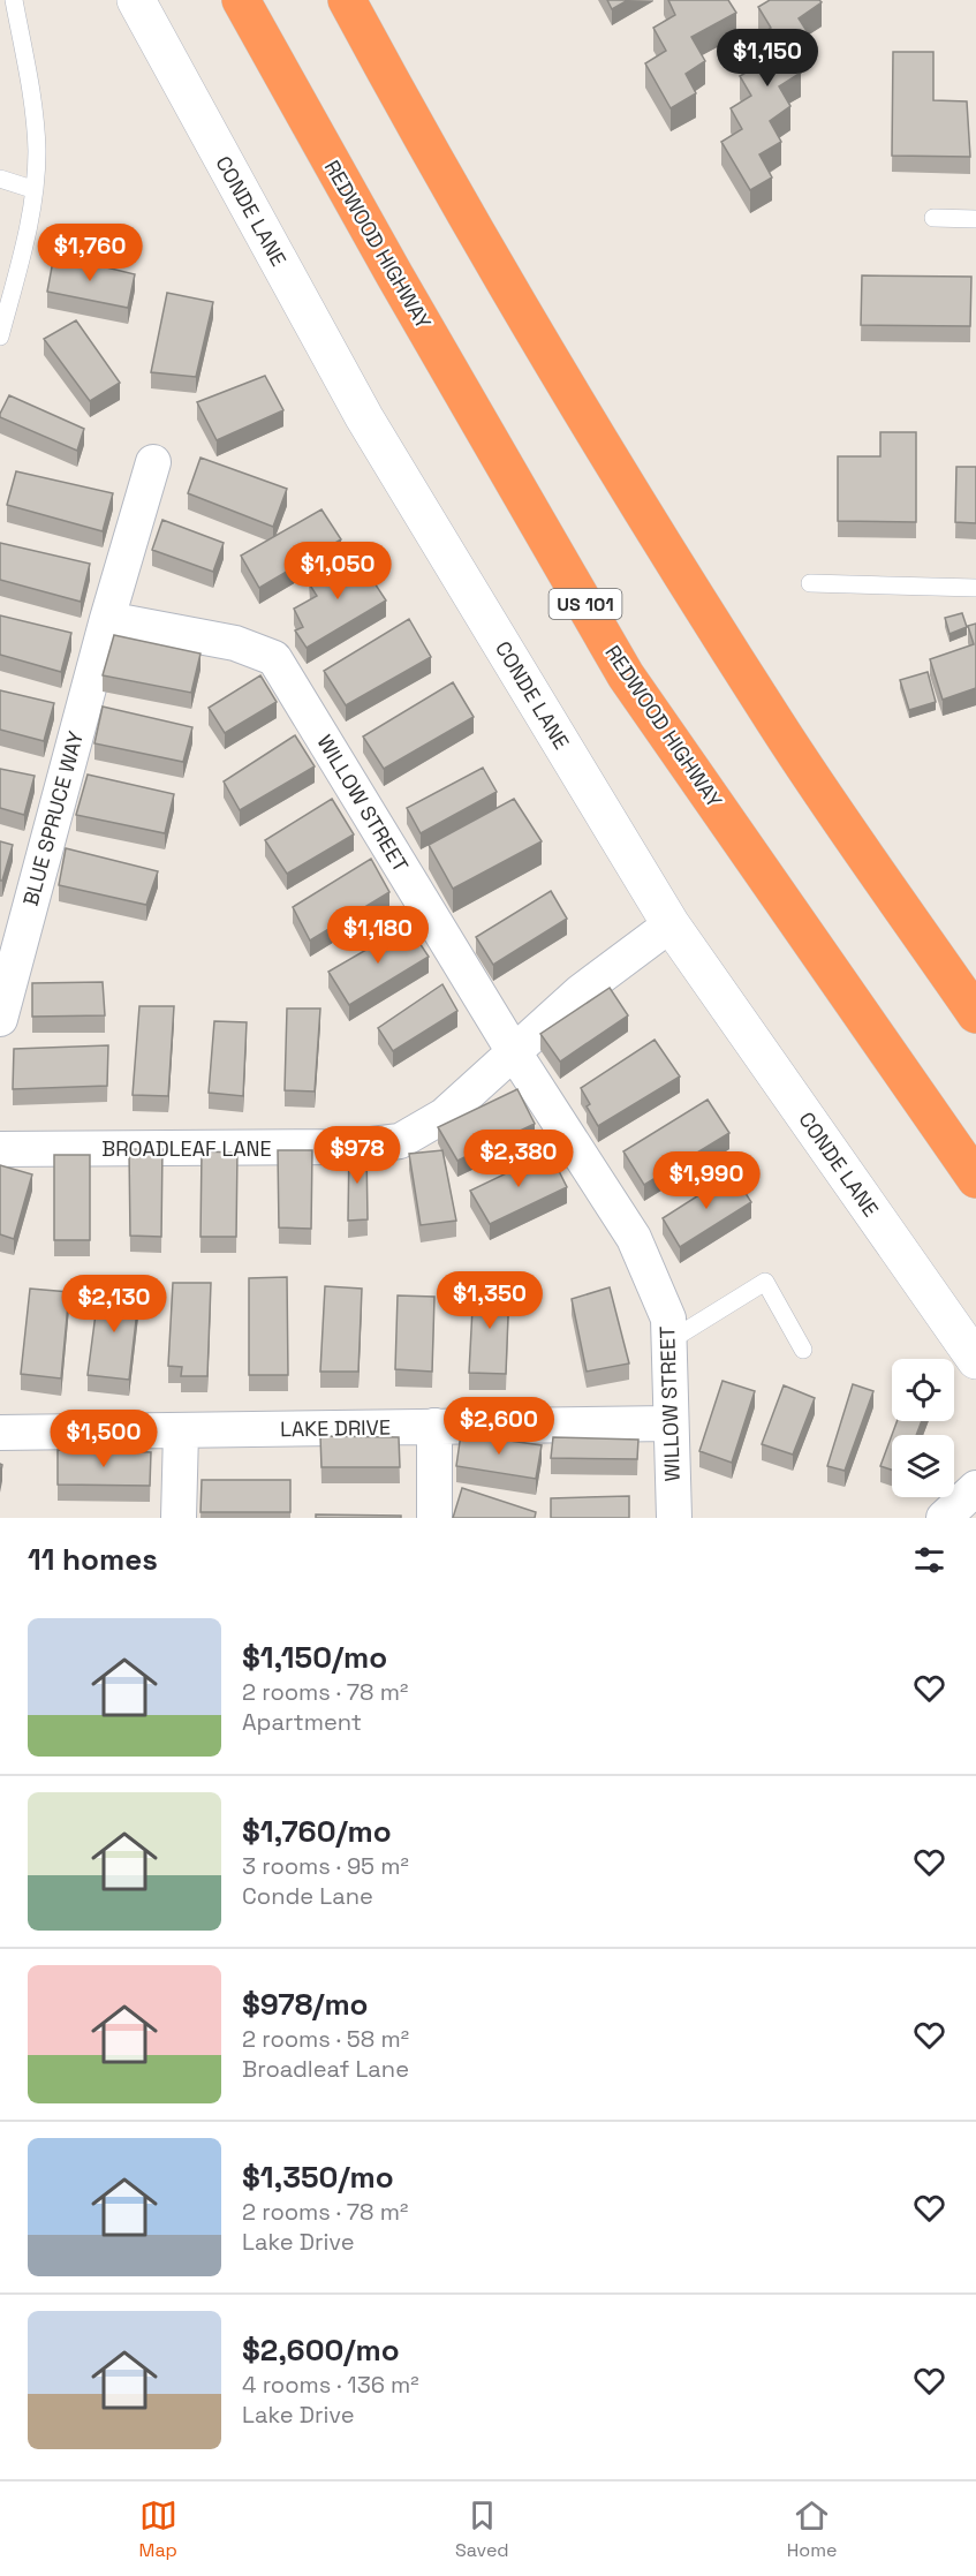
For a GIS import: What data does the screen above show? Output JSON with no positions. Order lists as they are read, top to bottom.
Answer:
{
  "streets": {
    "highway": ["REDWOOD HIGHWAY", "US 101"],
    "street": [
      "CONDE LANE",
      "WILLOW STREET",
      "BLUE SPRUCE WAY",
      "BROADLEAF LANE",
      "LAKE DRIVE"
    ]
  },
  "crossings": [
    ["CONDE LANE", "BROADLEAF LANE"],
    ["WILLOW STREET", "BLUE SPRUCE WAY"],
    ["WILLOW STREET", "BROADLEAF LANE"],
    ["WILLOW STREET", "LAKE DRIVE"]
  ],
  "page": {
    "price": [
      "$1,150",
      "$1,760",
      "$1,050",
      "$1,180",
      "$978",
      "$2,380",
      "$1,990",
      "$1,350",
      "$2,130",
      "$2,600",
      "$1,500"
    ],
    "heading": "11 homes",
    "list": [
      {
        "name": "$1,150/mo",
        "note": "2 rooms · 78 m² · Apartment"
      },
      {
        "name": "$1,760/mo",
        "note": "3 rooms · 95 m² · Conde Lane"
      },
      {
        "name": "$978/mo",
        "note": "2 rooms · 58 m² · Broadleaf Lane"
      },
      {
        "name": "$1,350/mo",
        "note": "2 rooms · 78 m² · Lake Drive"
      },
      {
        "name": "$2,600/mo",
        "note": "4 rooms · 136 m² · Lake Drive"
      }
    ],
    "tabs": ["Map", "Saved", "Home"]
  }
}
